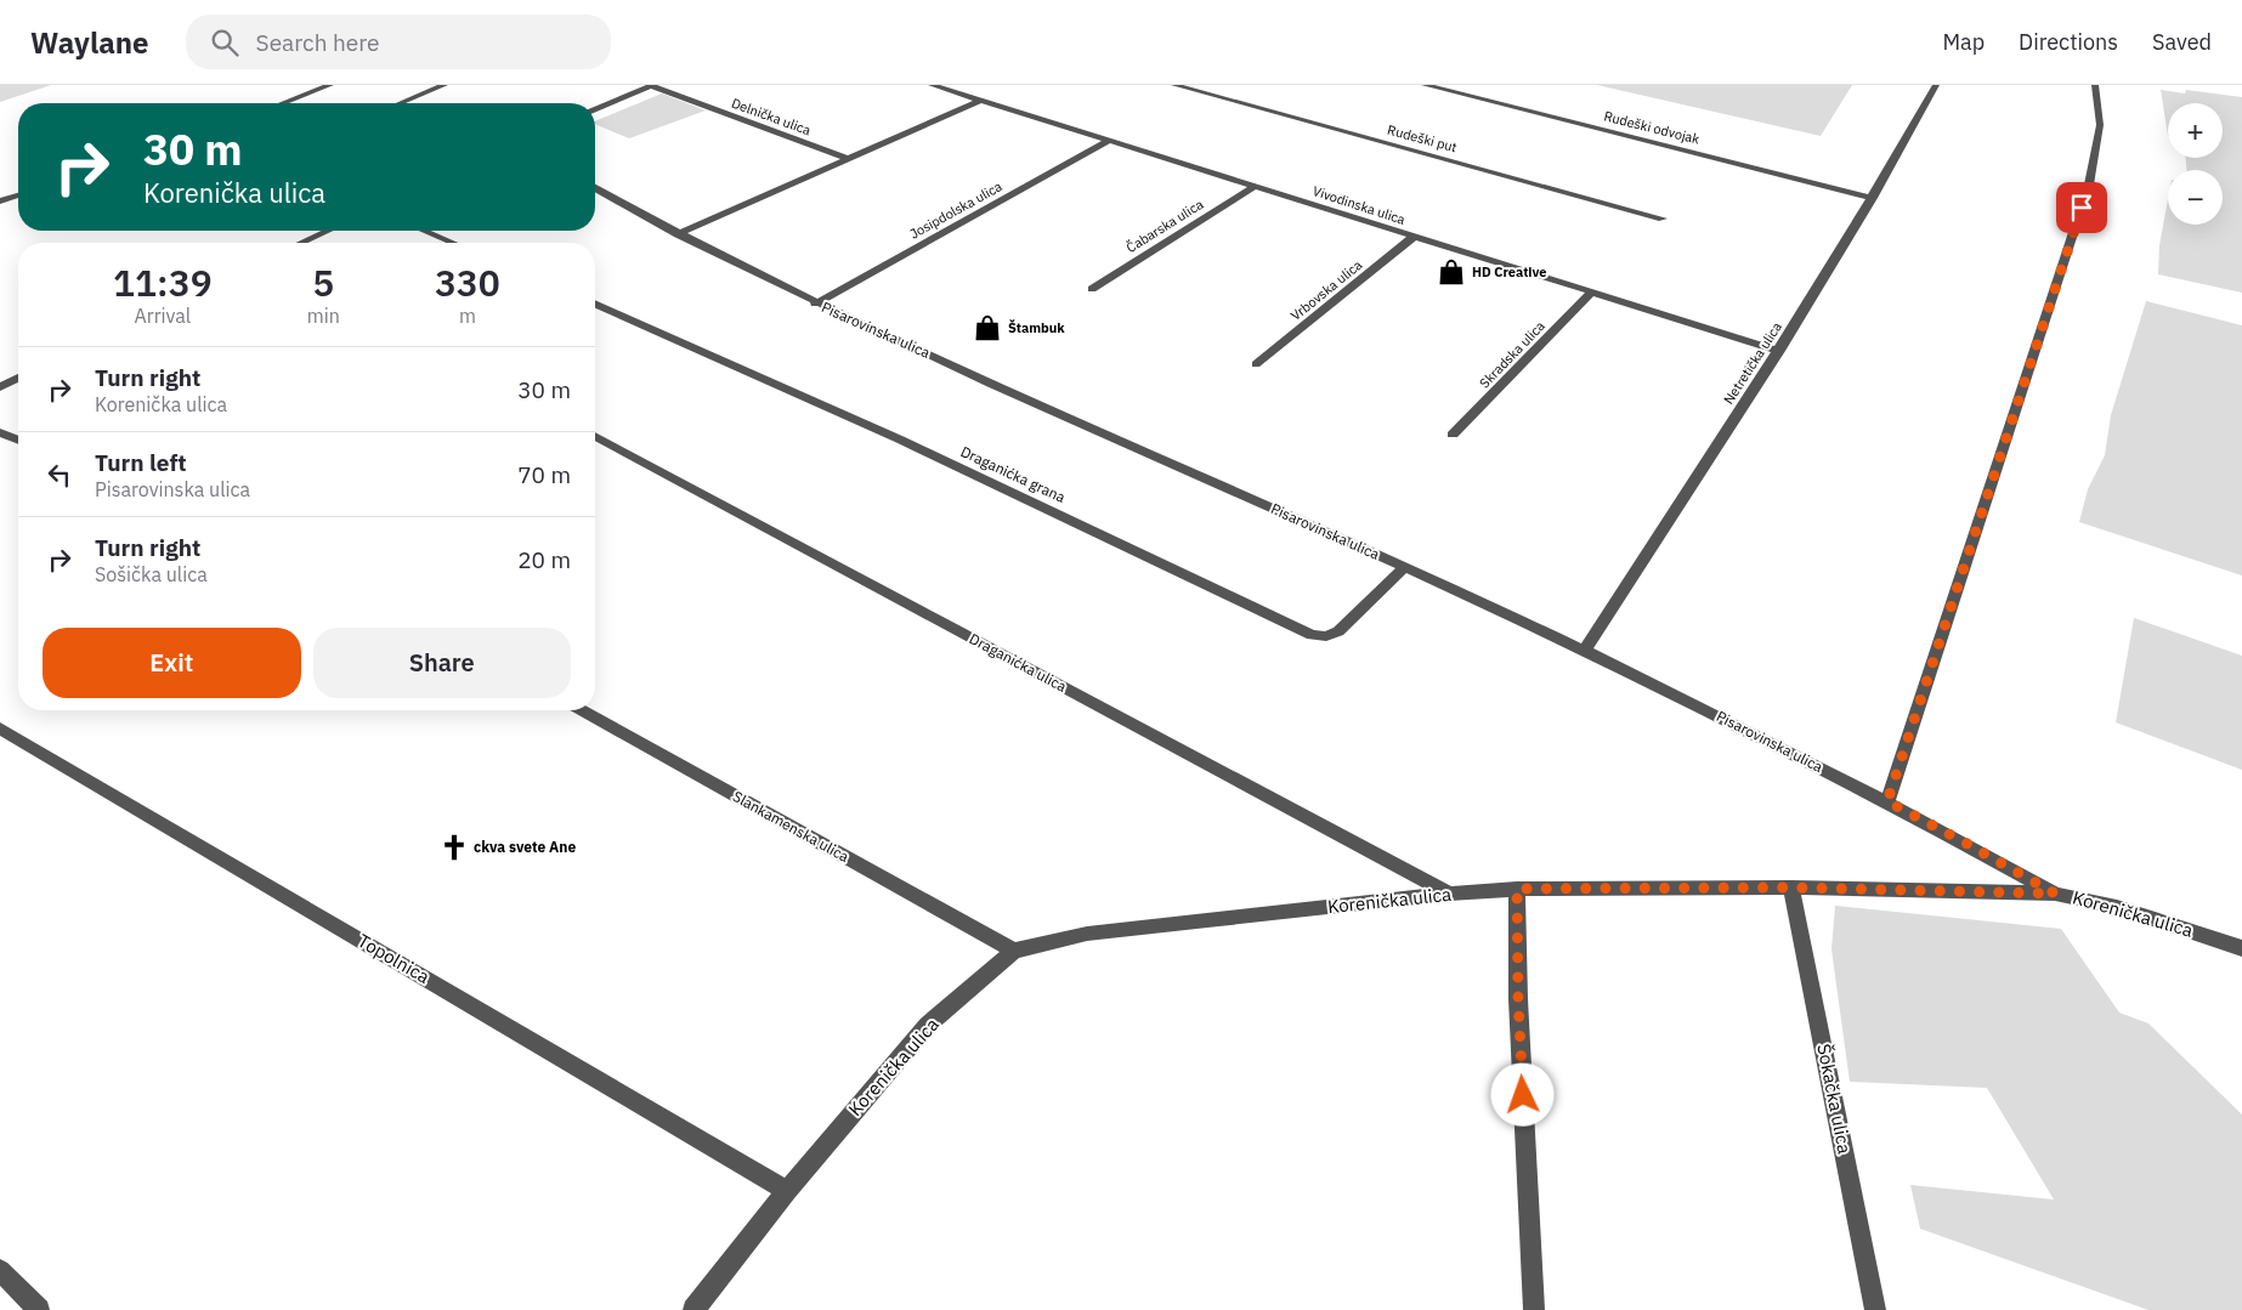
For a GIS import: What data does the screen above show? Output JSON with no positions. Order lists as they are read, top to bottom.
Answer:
{
  "streets": {
    "street": [
      "Delnička ulica",
      "Rudeški odvojak",
      "Rudeški put",
      "Vivodinska ulica",
      "Josipdolska ulica",
      "Čabarska ulica",
      "Vrbovska ulica",
      "Pisarovinska ulica",
      "Skradska ulica",
      "Netretička ulica",
      "Draganićka grana",
      "Draganićka ulica",
      "Slankamenska ulica",
      "Korenička ulica",
      "Topolnica",
      "Šokačka ulica"
    ]
  },
  "crossings": [
    ["Rudeški odvojak", "Netretička ulica"],
    ["Vivodinska ulica", "Josipdolska ulica"],
    ["Vivodinska ulica", "Čabarska ulica"],
    ["Vivodinska ulica", "Vrbovska ulica"],
    ["Vivodinska ulica", "Skradska ulica"],
    ["Vivodinska ulica", "Netretička ulica"],
    ["Josipdolska ulica", "Pisarovinska ulica"],
    ["Pisarovinska ulica", "Netretička ulica"],
    ["Pisarovinska ulica", "Draganićka grana"],
    ["Pisarovinska ulica", "Korenička ulica"],
    ["Draganićka ulica", "Korenička ulica"],
    ["Slankamenska ulica", "Korenička ulica"],
    ["Korenička ulica", "Topolnica"],
    ["Korenička ulica", "Šokačka ulica"]
  ],
  "places": {
    "shop": ["HD Creative", "Štambuk"],
    "church": ["ckva svete Ane"]
  },
  "page": {
    "header": "Waylane",
    "search": "Search here",
    "nav": ["Map", "Directions", "Saved"],
    "map_buttons": ["+", "−"],
    "turn": ["30 m", "Korenička ulica"],
    "eta": [
      "11:39",
      "Arrival",
      "5",
      "min",
      "330",
      "m"
    ],
    "list": [
      {
        "name": "Turn right",
        "note": "Korenička ulica",
        "value": "30 m"
      },
      {
        "name": "Turn left",
        "note": "Pisarovinska ulica",
        "value": "70 m"
      },
      {
        "name": "Turn right",
        "note": "Sošička ulica",
        "value": "20 m"
      }
    ],
    "buttons": ["Exit", "Share"]
  }
}
